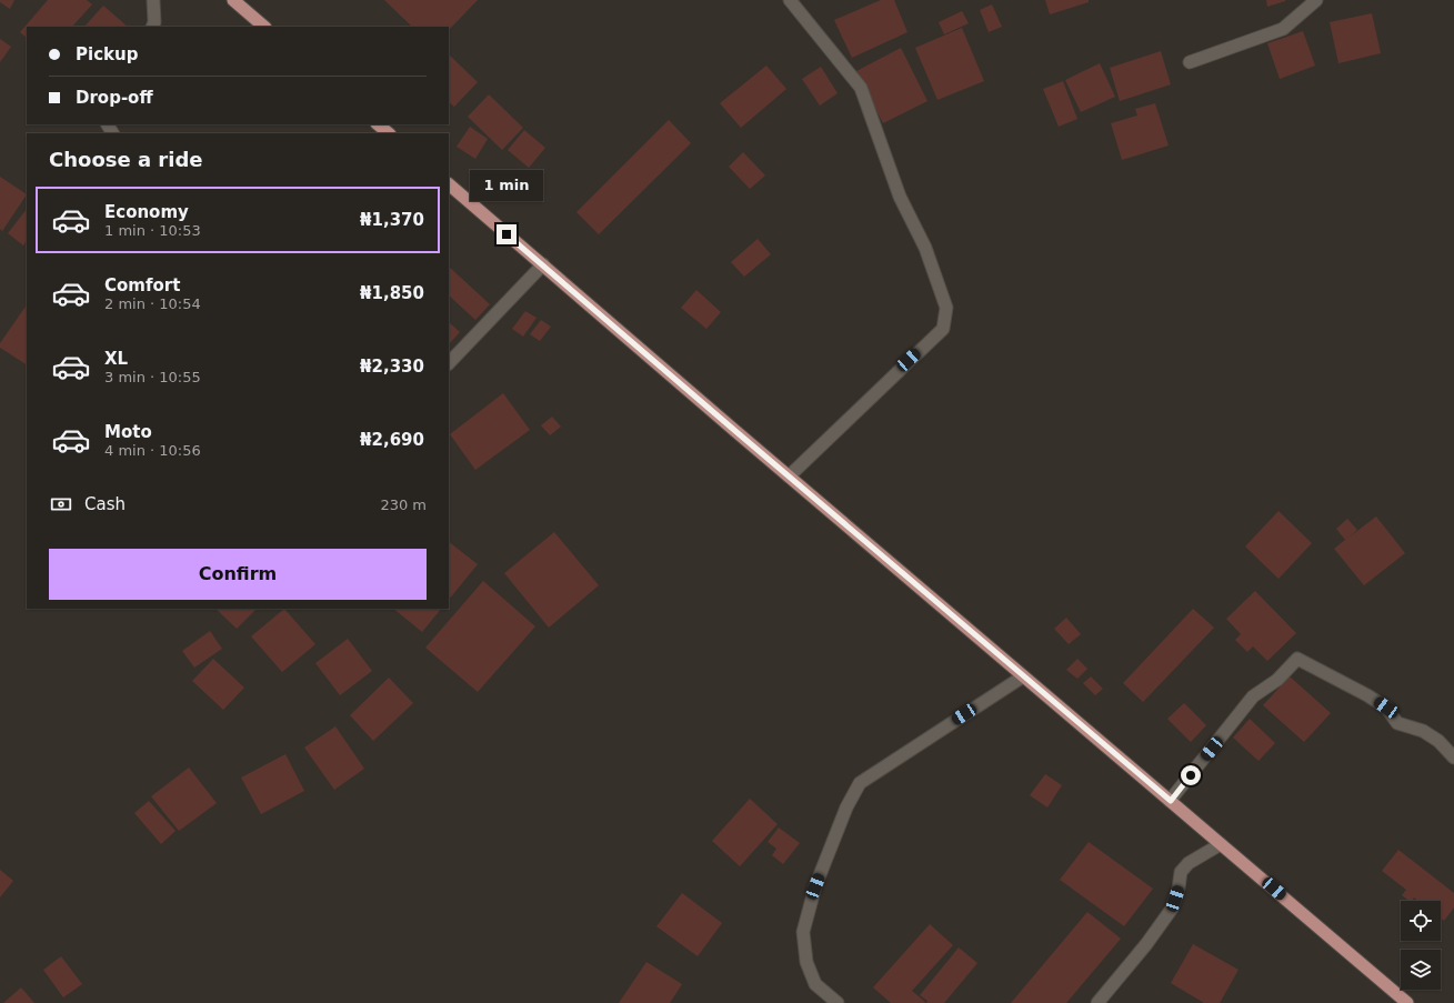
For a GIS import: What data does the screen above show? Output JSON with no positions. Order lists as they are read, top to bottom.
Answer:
{
  "page": {
    "banner": ["Pickup", "Drop-off"],
    "heading": "Choose a ride",
    "bubble": "1 min",
    "list": [
      {
        "name": "Economy",
        "note": "1 min · 10:53",
        "value": "₦1,370"
      },
      {
        "name": "Comfort",
        "note": "2 min · 10:54",
        "value": "₦1,850"
      },
      {
        "name": "XL",
        "note": "3 min · 10:55",
        "value": "₦2,330"
      },
      {
        "name": "Moto",
        "note": "4 min · 10:56",
        "value": "₦2,690"
      }
    ],
    "pay": ["Cash", "230 m"],
    "buttons": "Confirm"
  }
}
